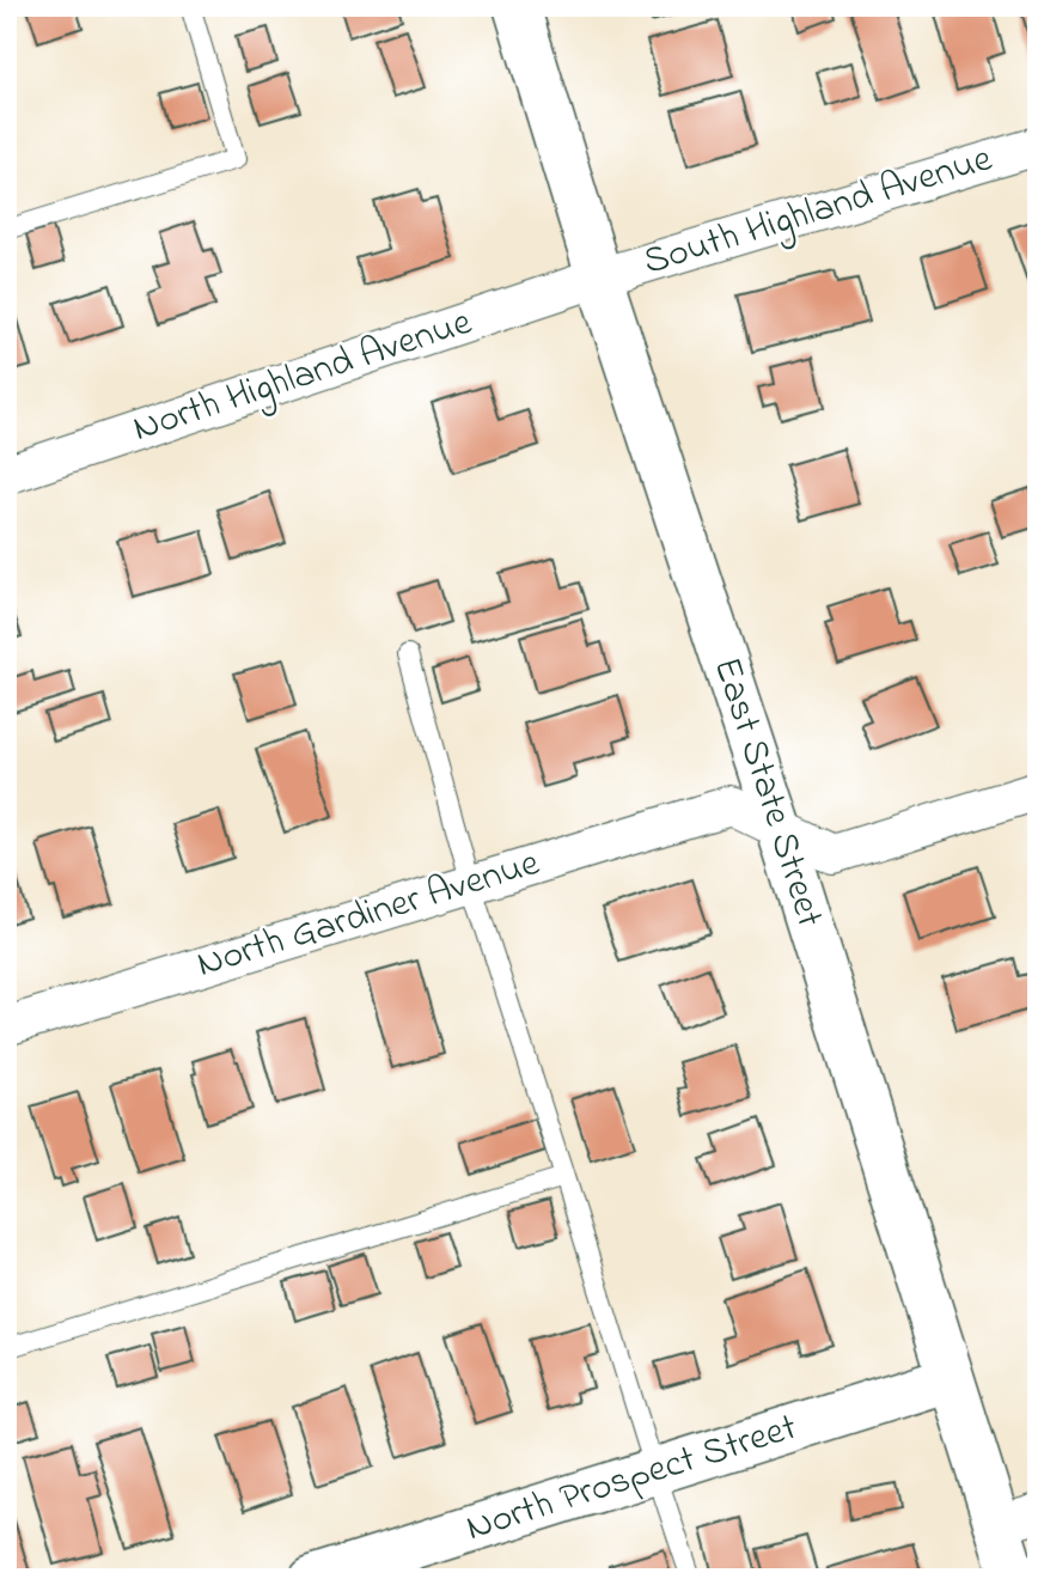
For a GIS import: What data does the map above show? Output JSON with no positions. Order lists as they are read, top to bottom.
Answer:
{
  "streets": {
    "main road": ["East State Street", "North Prospect Street"],
    "street": ["South Highland Avenue", "North Highland Avenue", "North Gardiner Avenue"]
  },
  "crossings": [
    ["South Highland Avenue", "North Highland Avenue"],
    ["South Highland Avenue", "East State Street"],
    ["North Highland Avenue", "East State Street"],
    ["East State Street", "North Gardiner Avenue"],
    ["East State Street", "North Prospect Street"]
  ]
}
